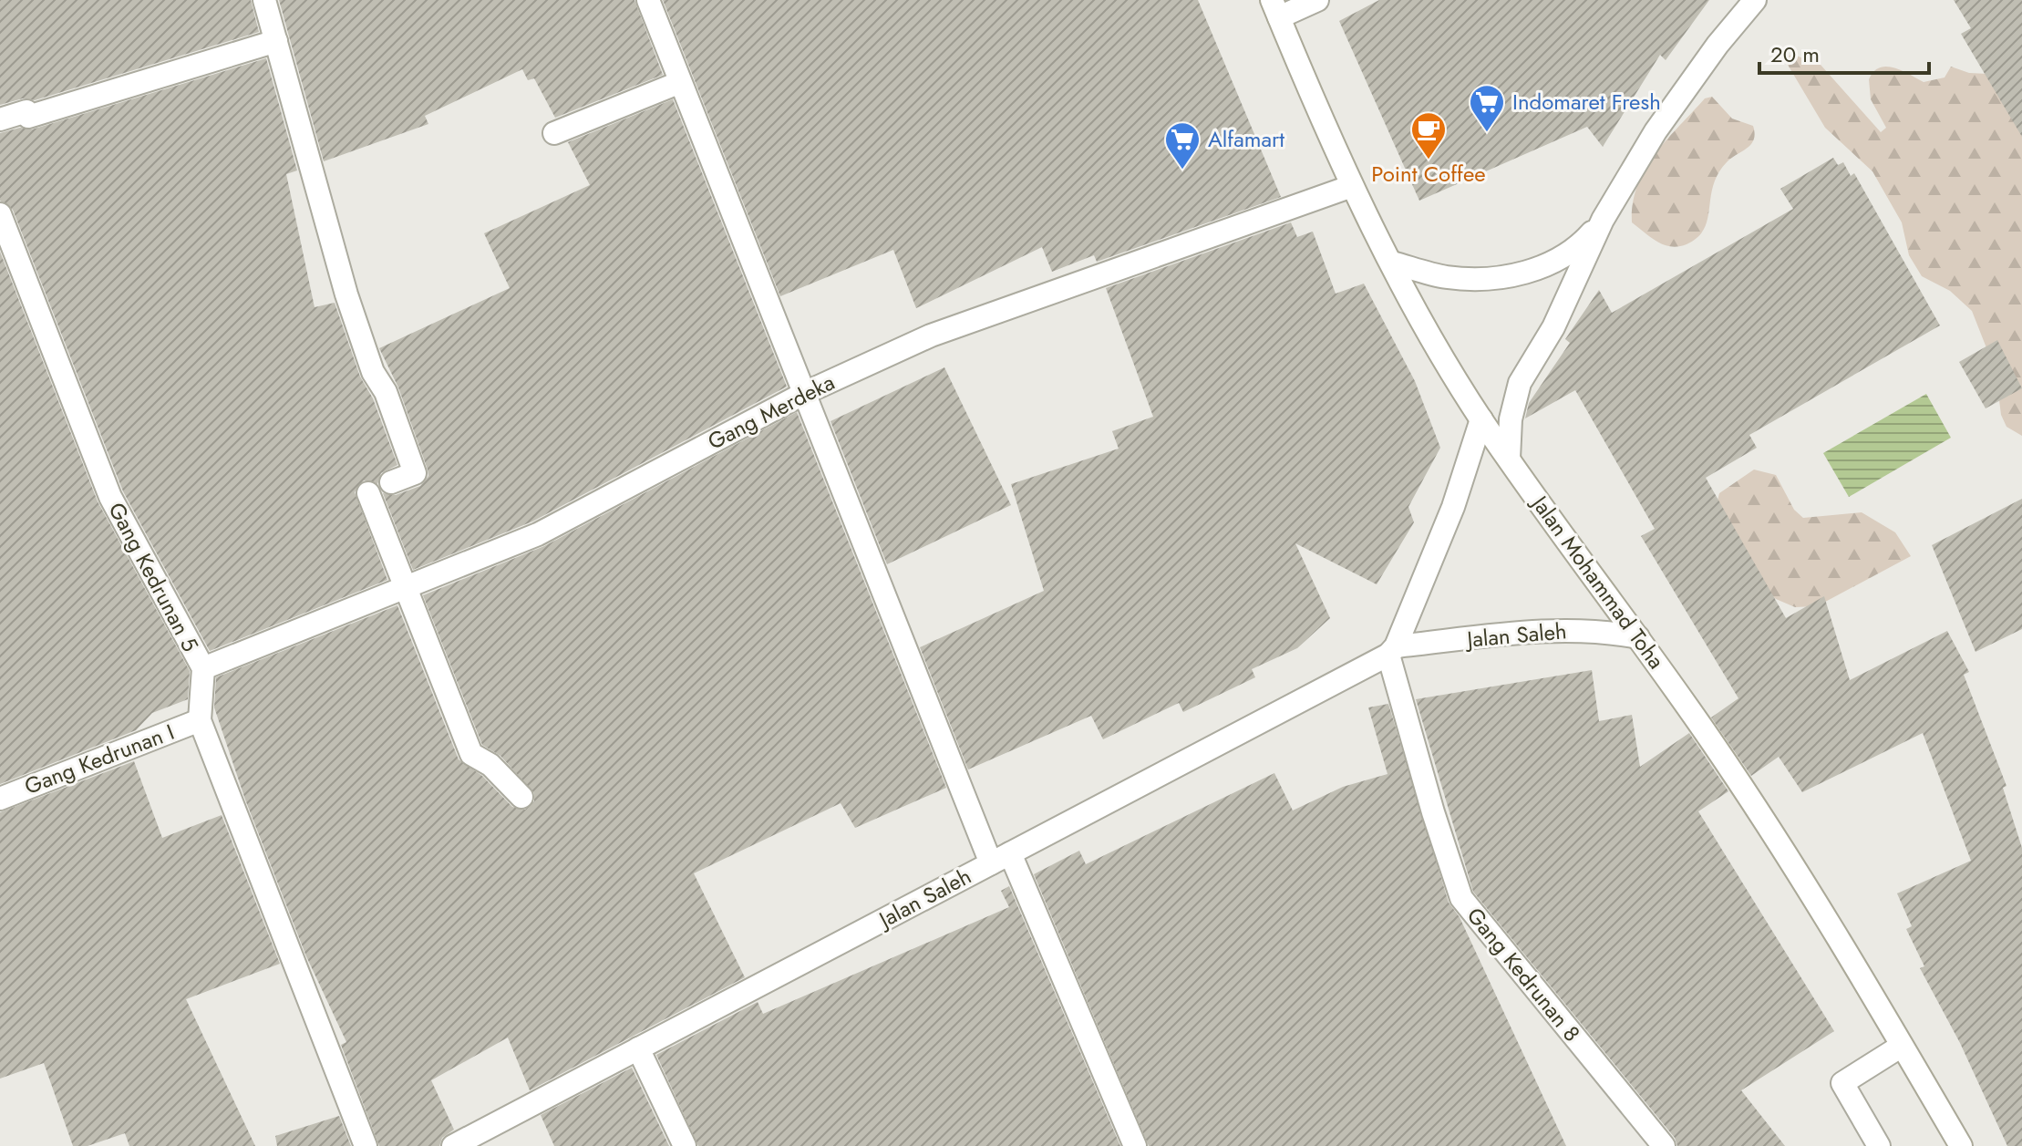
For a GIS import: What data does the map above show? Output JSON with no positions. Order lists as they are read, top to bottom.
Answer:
{
  "streets": {
    "street": [
      "Gang Merdeka",
      "Gang Kedrunan 5",
      "Jalan Mohammad Toha",
      "Jalan Saleh",
      "Gang Kedrunan I",
      "Gang Kedrunan 8"
    ]
  },
  "crossings": [
    ["Gang Merdeka", "Gang Kedrunan 5"],
    ["Gang Merdeka", "Jalan Mohammad Toha"],
    ["Gang Kedrunan 5", "Gang Kedrunan I"],
    ["Jalan Mohammad Toha", "Jalan Saleh"],
    ["Jalan Saleh", "Gang Kedrunan 8"]
  ],
  "places": {
    "supermarket": ["Indomaret Fresh", "Alfamart"],
    "cafe": ["Point Coffee"]
  },
  "scale_bar": "20 m"
}
